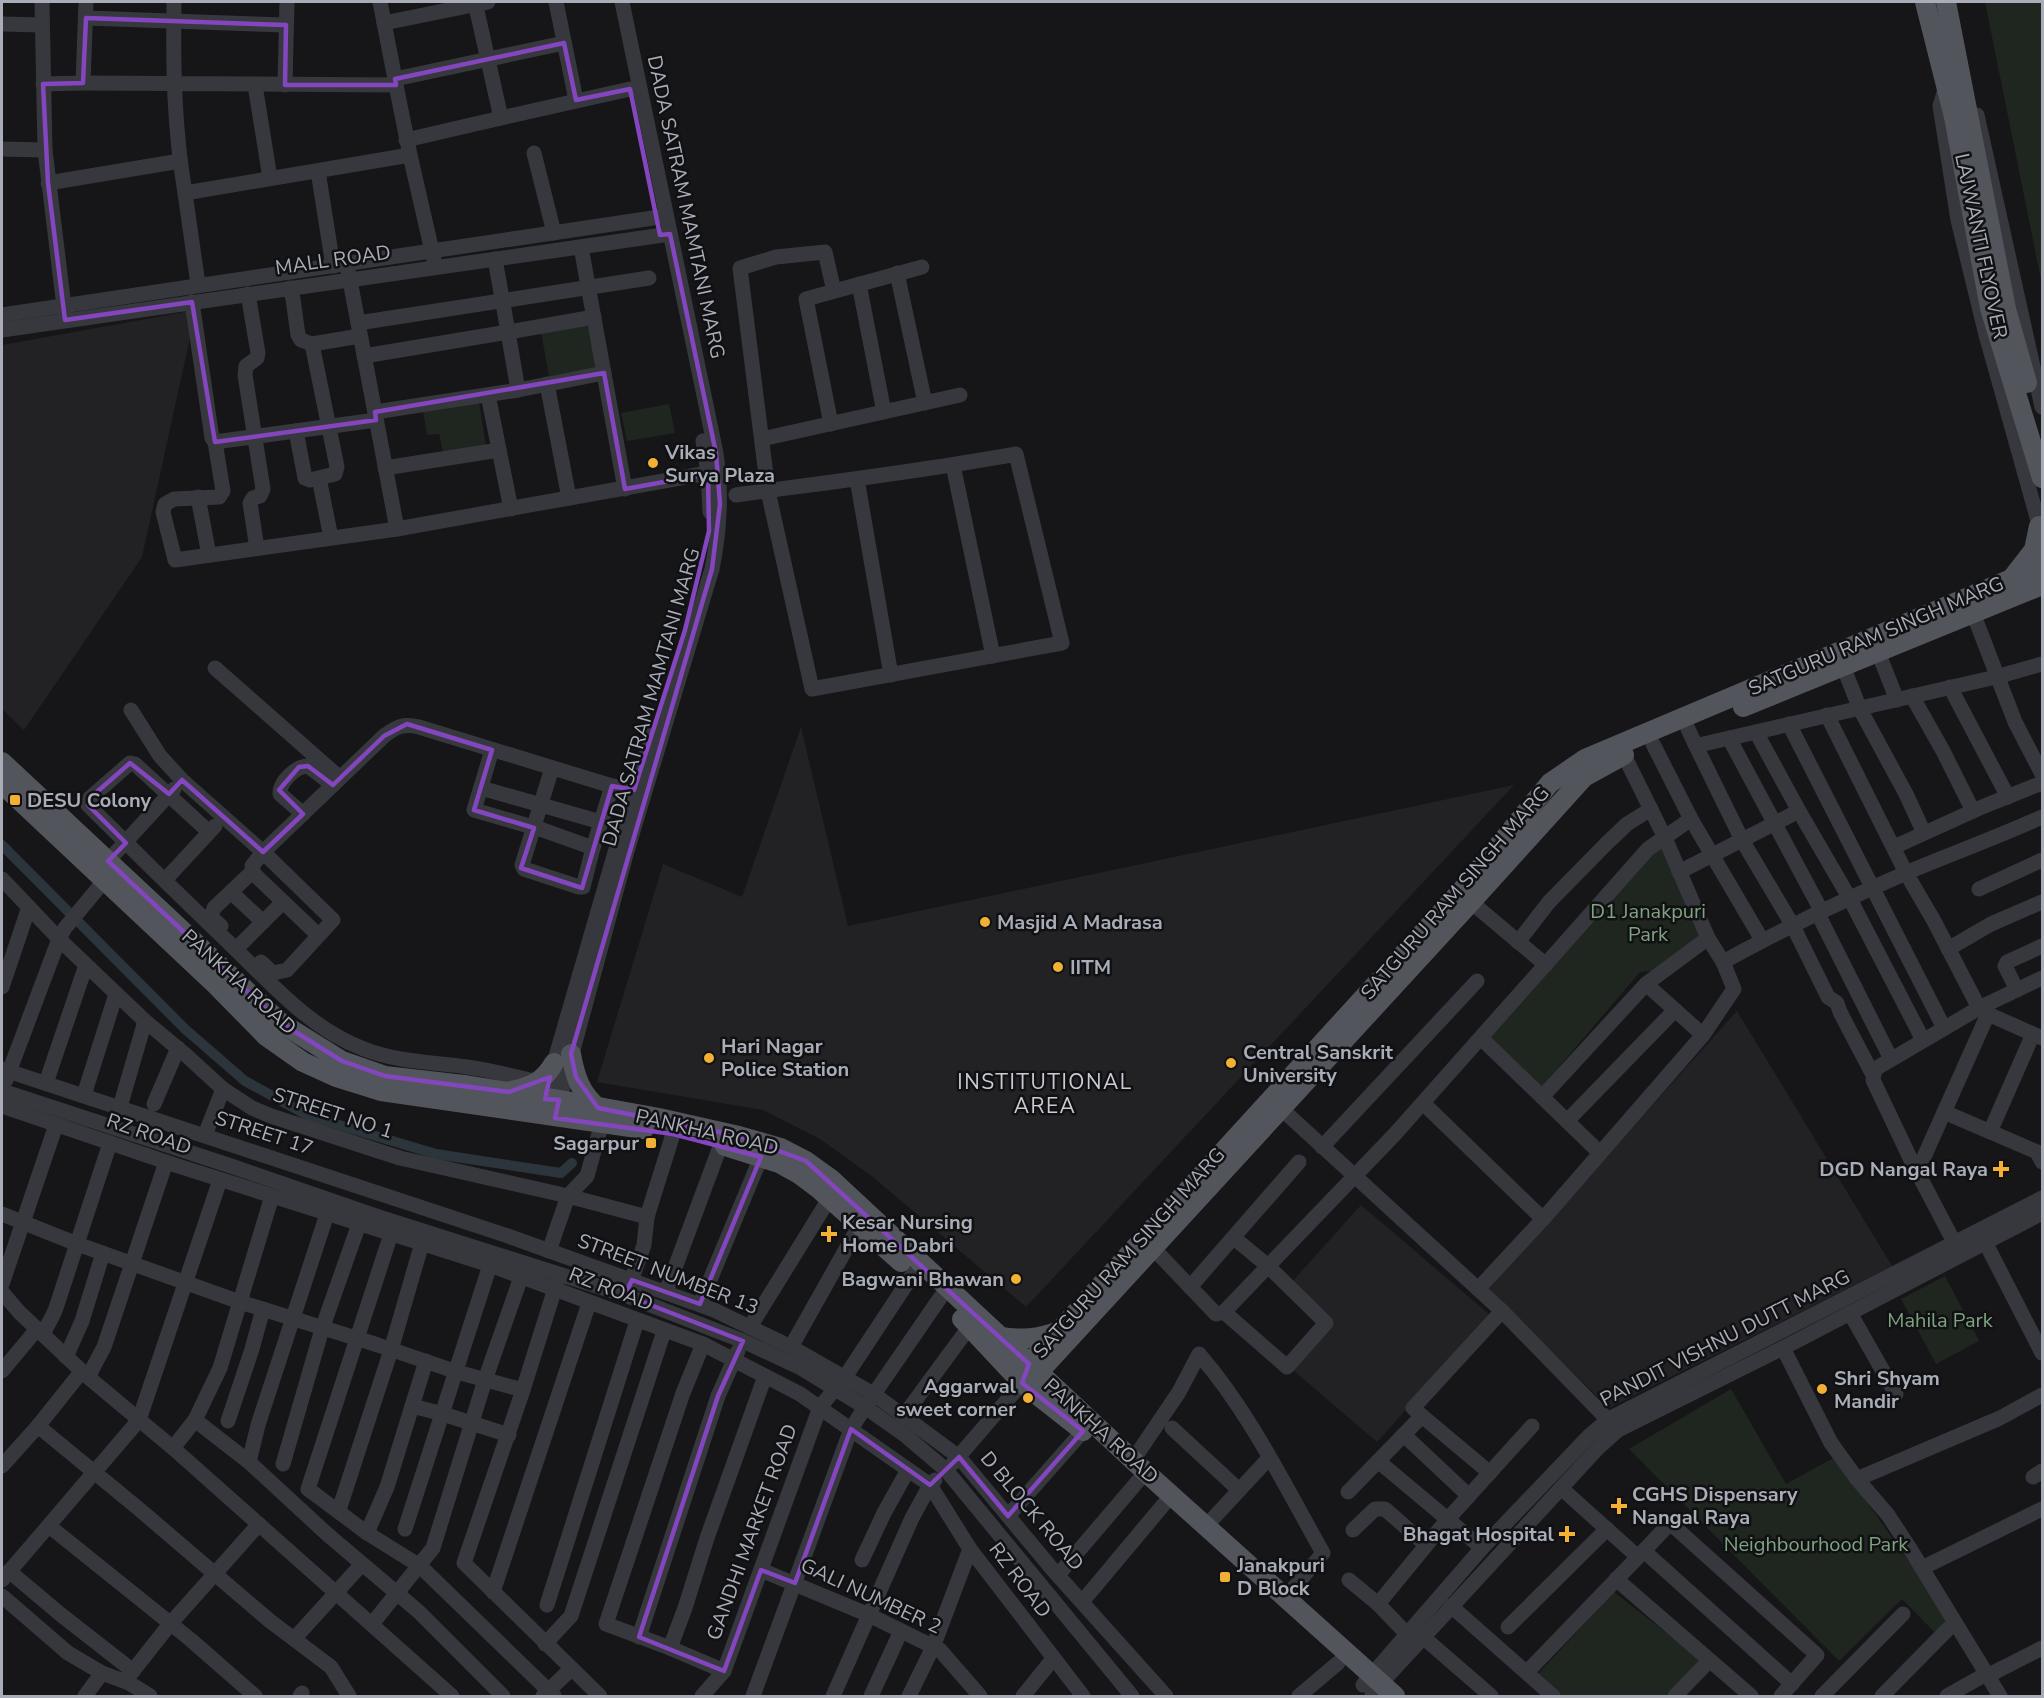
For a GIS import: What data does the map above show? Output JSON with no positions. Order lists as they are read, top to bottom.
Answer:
{
  "streets": {
    "main road": ["LAJWANTI FLYOVER", "SATGURU RAM SINGH MARG", "PANKHA ROAD"],
    "street": [
      "DADA SATRAM MAMTANI MARG",
      "MALL ROAD",
      "STREET NO 1",
      "STREET 17",
      "RZ ROAD",
      "STREET NUMBER 13",
      "PANDIT VISHNU DUTT MARG",
      "D BLOCK ROAD",
      "GANDHI MARKET ROAD",
      "GALI NUMBER 2"
    ]
  },
  "crossings": [
    ["DADA SATRAM MAMTANI MARG", "MALL ROAD"],
    ["DADA SATRAM MAMTANI MARG", "PANKHA ROAD"],
    ["SATGURU RAM SINGH MARG", "PANKHA ROAD"],
    ["PANKHA ROAD", "PANDIT VISHNU DUTT MARG"],
    ["PANKHA ROAD", "GANDHI MARKET ROAD"],
    ["STREET 17", "STREET NUMBER 13"],
    ["RZ ROAD", "GANDHI MARKET ROAD"],
    ["STREET NUMBER 13", "D BLOCK ROAD"],
    ["STREET NUMBER 13", "GANDHI MARKET ROAD"],
    ["D BLOCK ROAD", "GANDHI MARKET ROAD"],
    ["GANDHI MARKET ROAD", "GALI NUMBER 2"]
  ],
  "districts": ["INSTITUTIONAL AREA"],
  "parks": ["D1 Janakpuri Park", "Mahila Park", "Neighbourhood Park"],
  "places": {
    "other": [
      "Vikas Surya Plaza",
      "Masjid A Madrasa",
      "IITM",
      "Hari Nagar Police Station",
      "Central Sanskrit University",
      "Bagwani Bhawan",
      "Shri Shyam Mandir",
      "Aggarwal sweet corner"
    ],
    "transit": ["DESU Colony", "Sagarpur", "Janakpuri D Block"],
    "health": [
      "DGD Nangal Raya",
      "Kesar Nursing Home Dabri",
      "CGHS Dispensary Nangal Raya",
      "Bhagat Hospital"
    ]
  }
}
